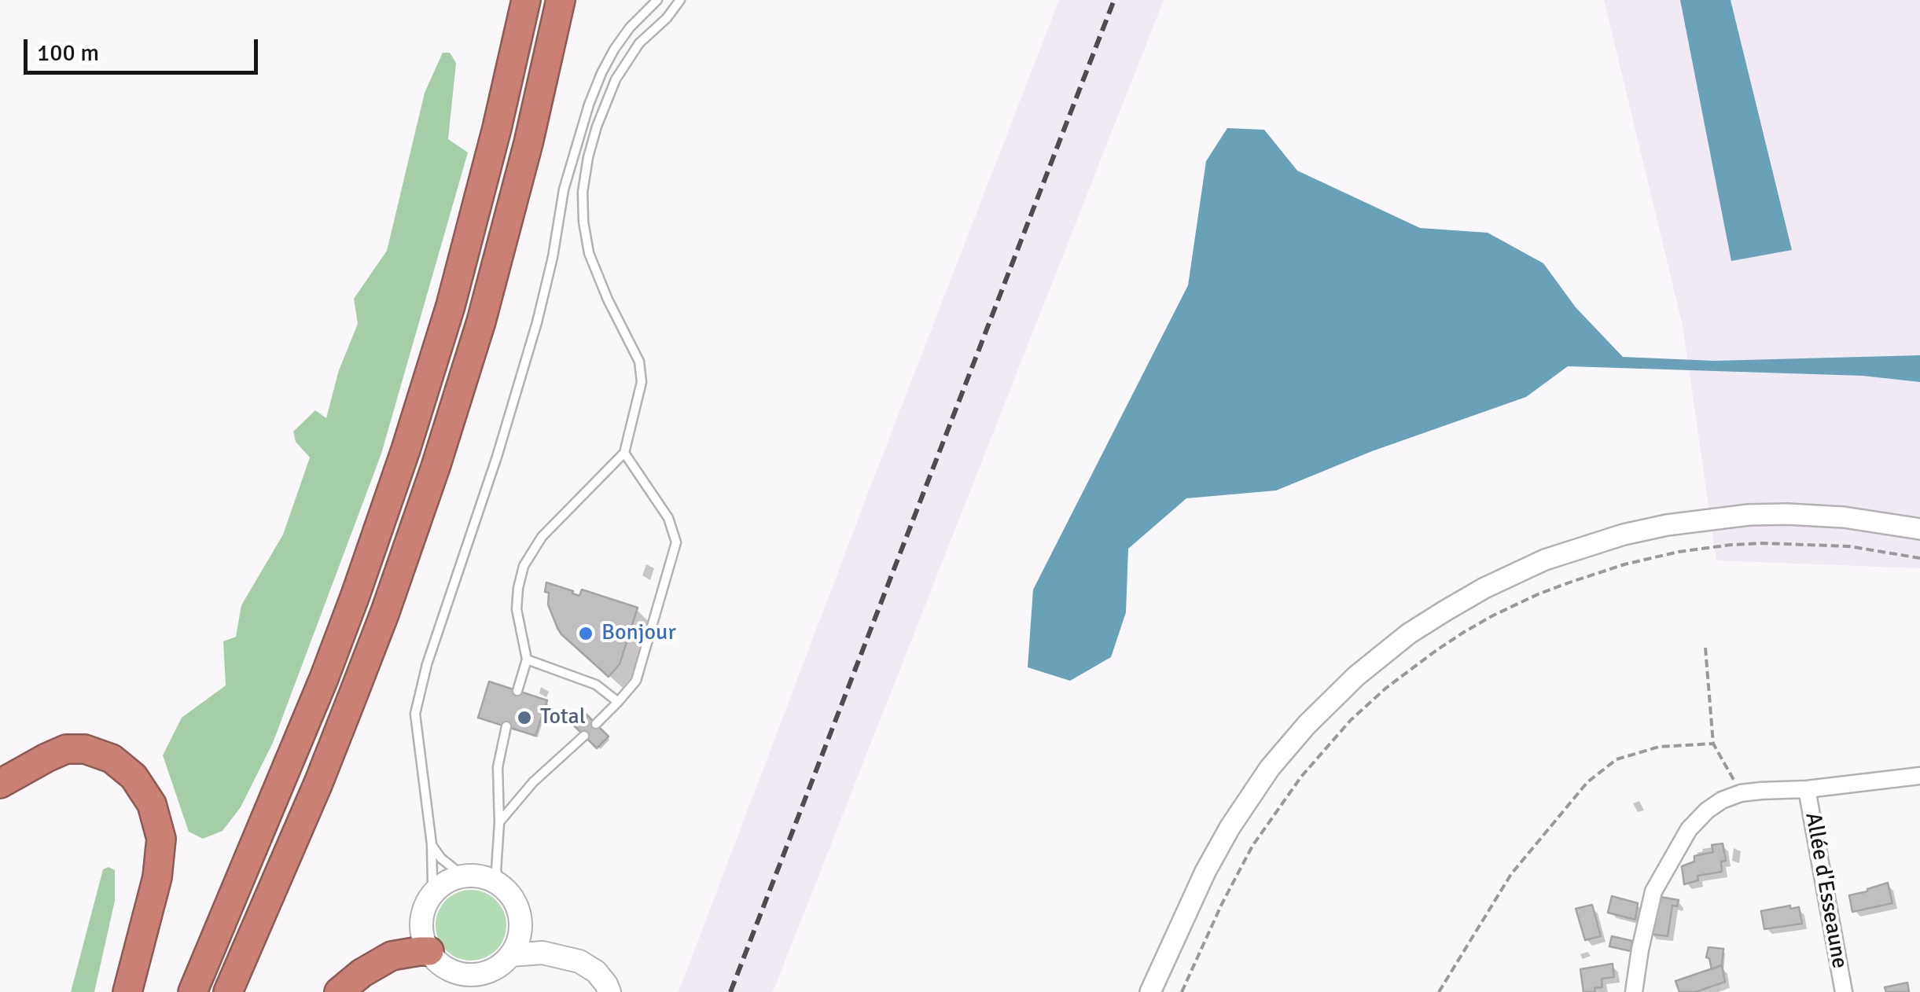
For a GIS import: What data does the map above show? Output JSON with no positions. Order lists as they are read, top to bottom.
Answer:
{
  "streets": {
    "street": ["Allée d'Esseaune"]
  },
  "places": ["Bonjour", "Total"],
  "scale_bar": "100 m"
}
